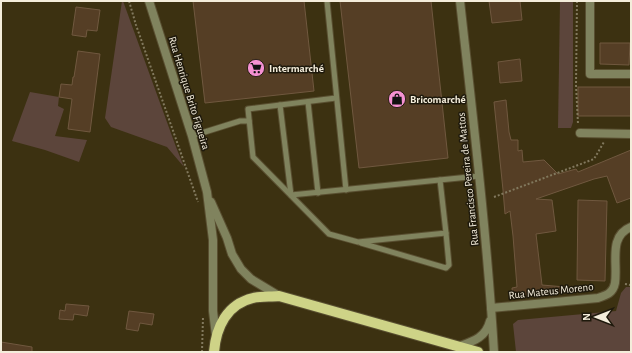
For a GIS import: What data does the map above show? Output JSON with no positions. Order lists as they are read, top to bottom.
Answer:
{
  "streets": {
    "street": ["Rua Henrique Brito Figueira", "Rua Francisco Pereira de Mattos", "Rua Mateus Moreno"]
  },
  "crossings": [
    ["Rua Francisco Pereira de Mattos", "Rua Mateus Moreno"]
  ],
  "places": {
    "supermarket": ["Intermarché"],
    "shop": ["Bricomarché"]
  },
  "north": "left"
}
